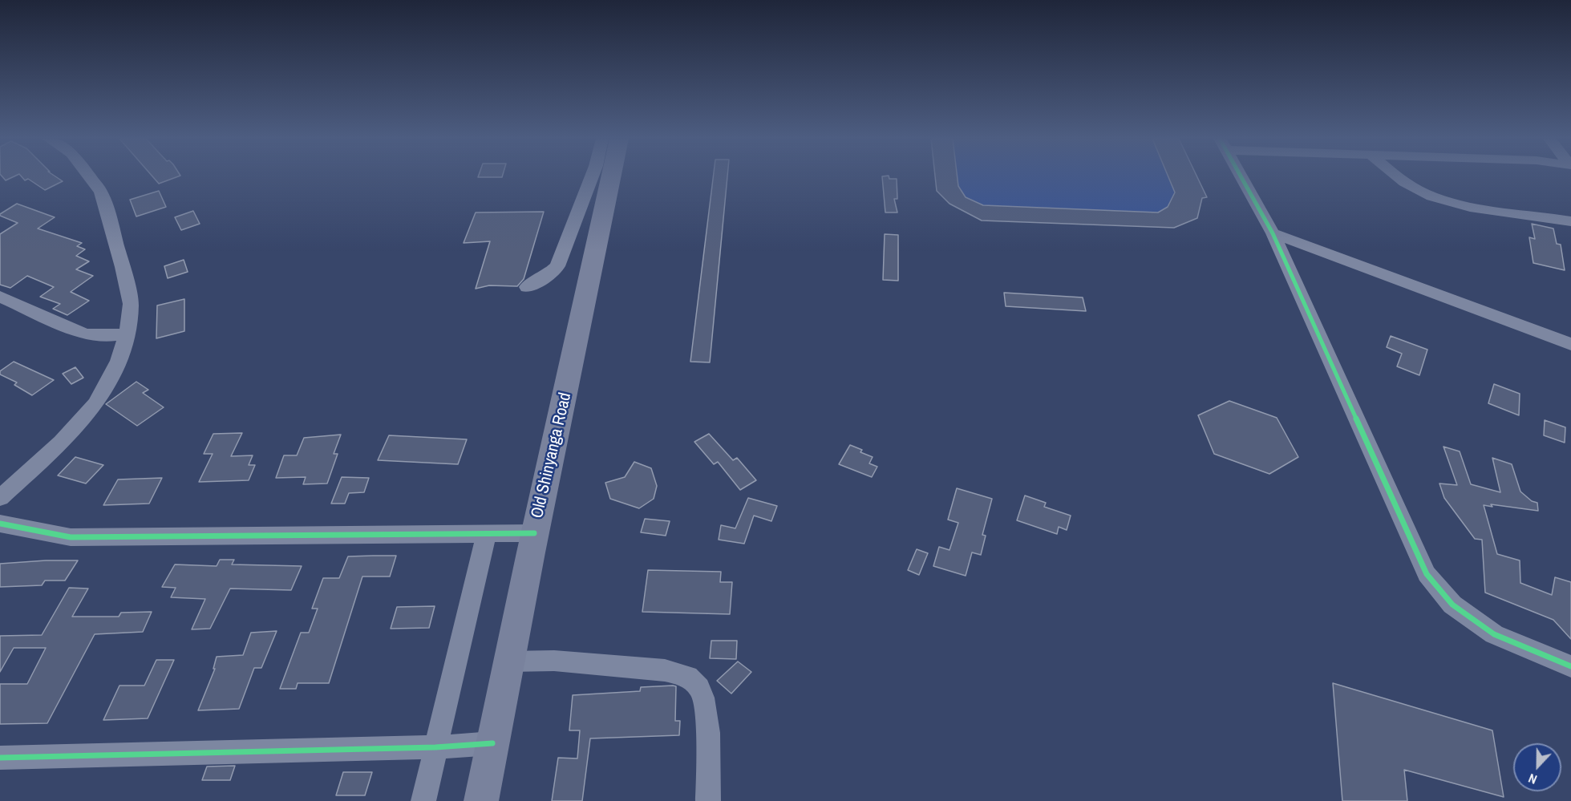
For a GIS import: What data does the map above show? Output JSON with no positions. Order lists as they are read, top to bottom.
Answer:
{
  "streets": {
    "main road": ["Old Shinyanga Road"]
  },
  "north": "bottom"
}
